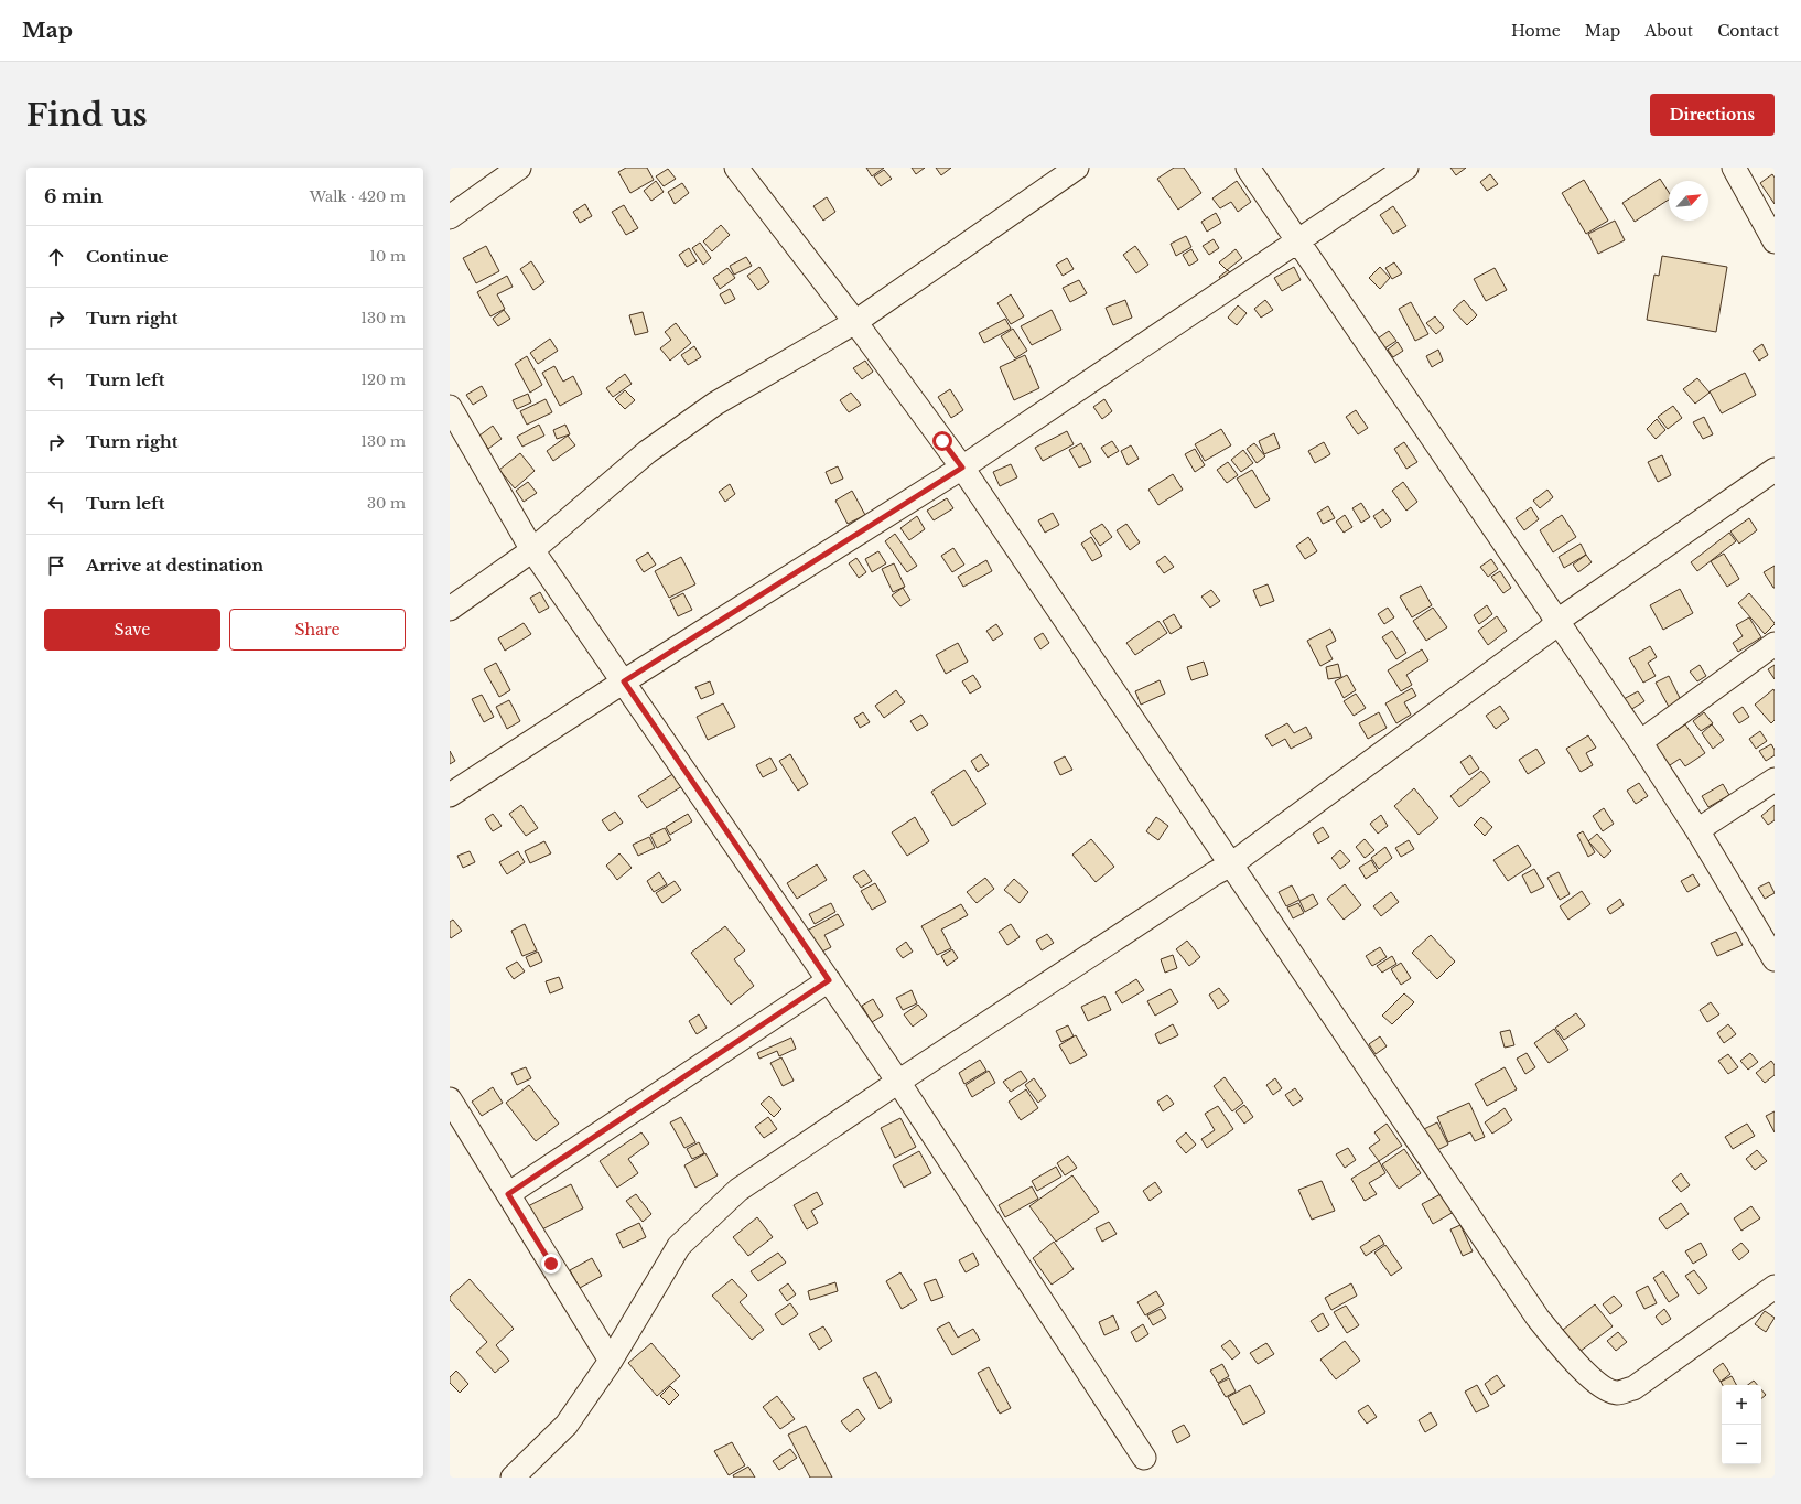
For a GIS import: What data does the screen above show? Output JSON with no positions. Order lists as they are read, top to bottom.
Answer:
{
  "north": "top right",
  "page": {
    "header": "Map",
    "nav": [
      "Home",
      "Map",
      "About",
      "Contact"
    ],
    "buttons": [
      "Directions",
      ["Save", "Share"]
    ],
    "title": "Find us",
    "heading": ["6 min", "Walk · 420 m"],
    "list": [
      ["Continue", "10 m"],
      ["Turn right", "130 m"],
      ["Turn left", "120 m"],
      ["Turn right", "130 m"],
      ["Turn left", "30 m"],
      "Arrive at destination"
    ],
    "map_buttons": ["+", "−"]
  }
}
